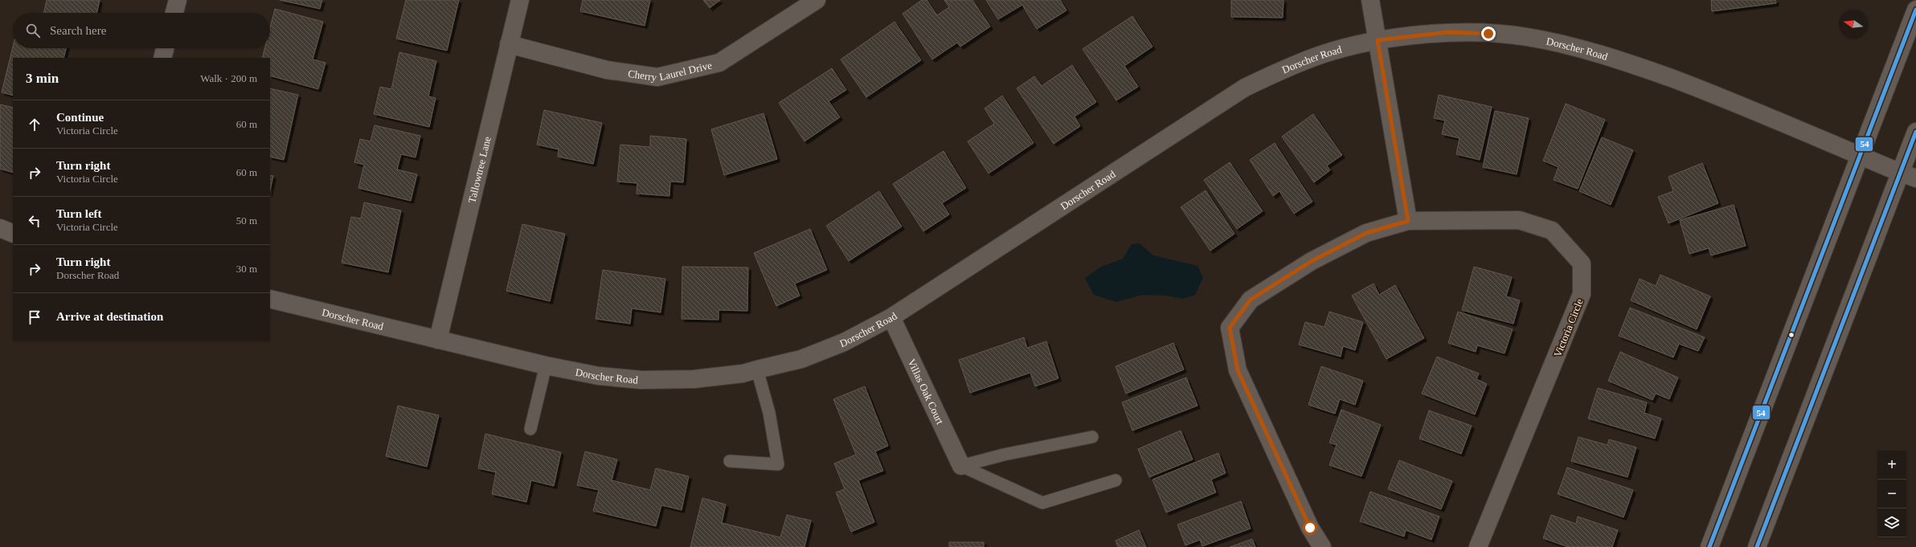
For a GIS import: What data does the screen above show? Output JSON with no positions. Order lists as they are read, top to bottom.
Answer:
{
  "streets": {
    "street": [
      "Dorscher Road",
      "Cherry Laurel Drive",
      "Tallowtree Lane",
      "Victoria Circle",
      "Villas Oak Court"
    ]
  },
  "crossings": [
    ["Dorscher Road", "Tallowtree Lane"],
    ["Dorscher Road", "Villas Oak Court"],
    ["Cherry Laurel Drive", "Tallowtree Lane"]
  ],
  "lines": ["transit line 54"],
  "north": "left",
  "page": {
    "search": "Search here",
    "heading": ["3 min", "Walk · 200 m"],
    "list": [
      ["Continue", "Victoria Circle", "60 m"],
      ["Turn right", "Victoria Circle", "60 m"],
      ["Turn left", "Victoria Circle", "50 m"],
      ["Turn right", "Dorscher Road", "30 m"],
      "Arrive at destination"
    ],
    "map_buttons": ["+", "−"]
  }
}
